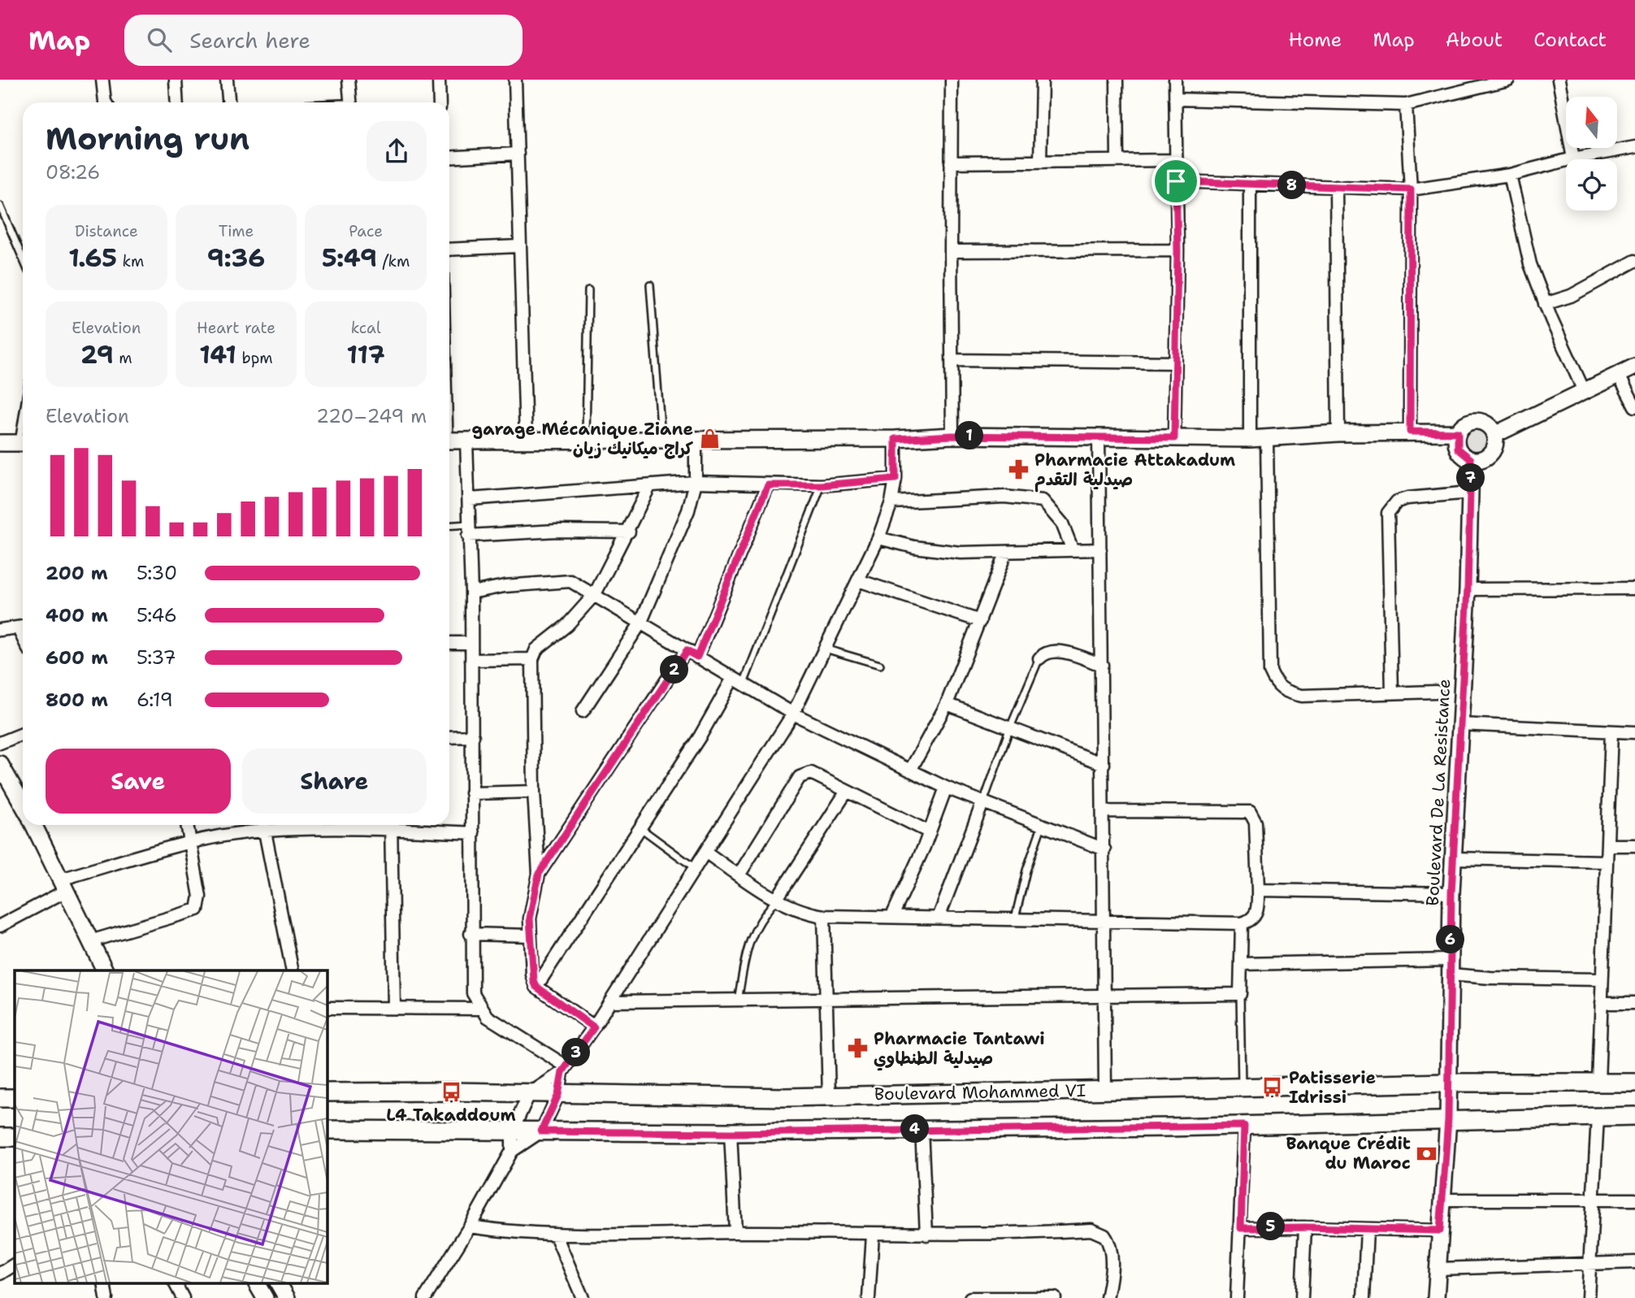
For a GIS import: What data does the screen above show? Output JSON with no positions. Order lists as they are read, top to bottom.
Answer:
{
  "streets": {
    "main road": ["Boulevard Mohammed VI"],
    "street": ["Boulevard De La Resistance"]
  },
  "crossings": [
    ["Boulevard De La Resistance", "Boulevard Mohammed VI"]
  ],
  "places": {
    "shop": ["garage Mécanique Ziane كراج ميكانيك زيان"],
    "pharmacy": ["Pharmacie Attakadum صيدلية التقدم", "Pharmacie Tantawi صيدلية الطنطاوي"],
    "bus stop": ["Patisserie Idrissi", "L4 Takaddoum"],
    "bank": ["Banque Crédit du Maroc"]
  },
  "north": "top",
  "page": {
    "header": "Map",
    "search": "Search here",
    "nav": [
      "Home",
      "Map",
      "About",
      "Contact"
    ],
    "heading": ["Morning run", "08:26"],
    "pins": [
      "8",
      "1",
      "7",
      "2",
      "6",
      "3",
      "4",
      "5"
    ],
    "stats": [
      ["Distance", "1.65 km"],
      ["Time", "9:36"],
      ["Pace", "5:49 /km"],
      ["Elevation", "29 m"],
      ["Heart rate", "141 bpm"],
      ["kcal", "117"]
    ],
    "chart": ["Elevation", "220–249 m"],
    "list": [
      {
        "name": "200 m",
        "note": "5:30"
      },
      {
        "name": "400 m",
        "note": "5:46"
      },
      {
        "name": "600 m",
        "note": "5:37"
      },
      {
        "name": "800 m",
        "note": "6:19"
      }
    ],
    "buttons": ["Save", "Share"]
  }
}
